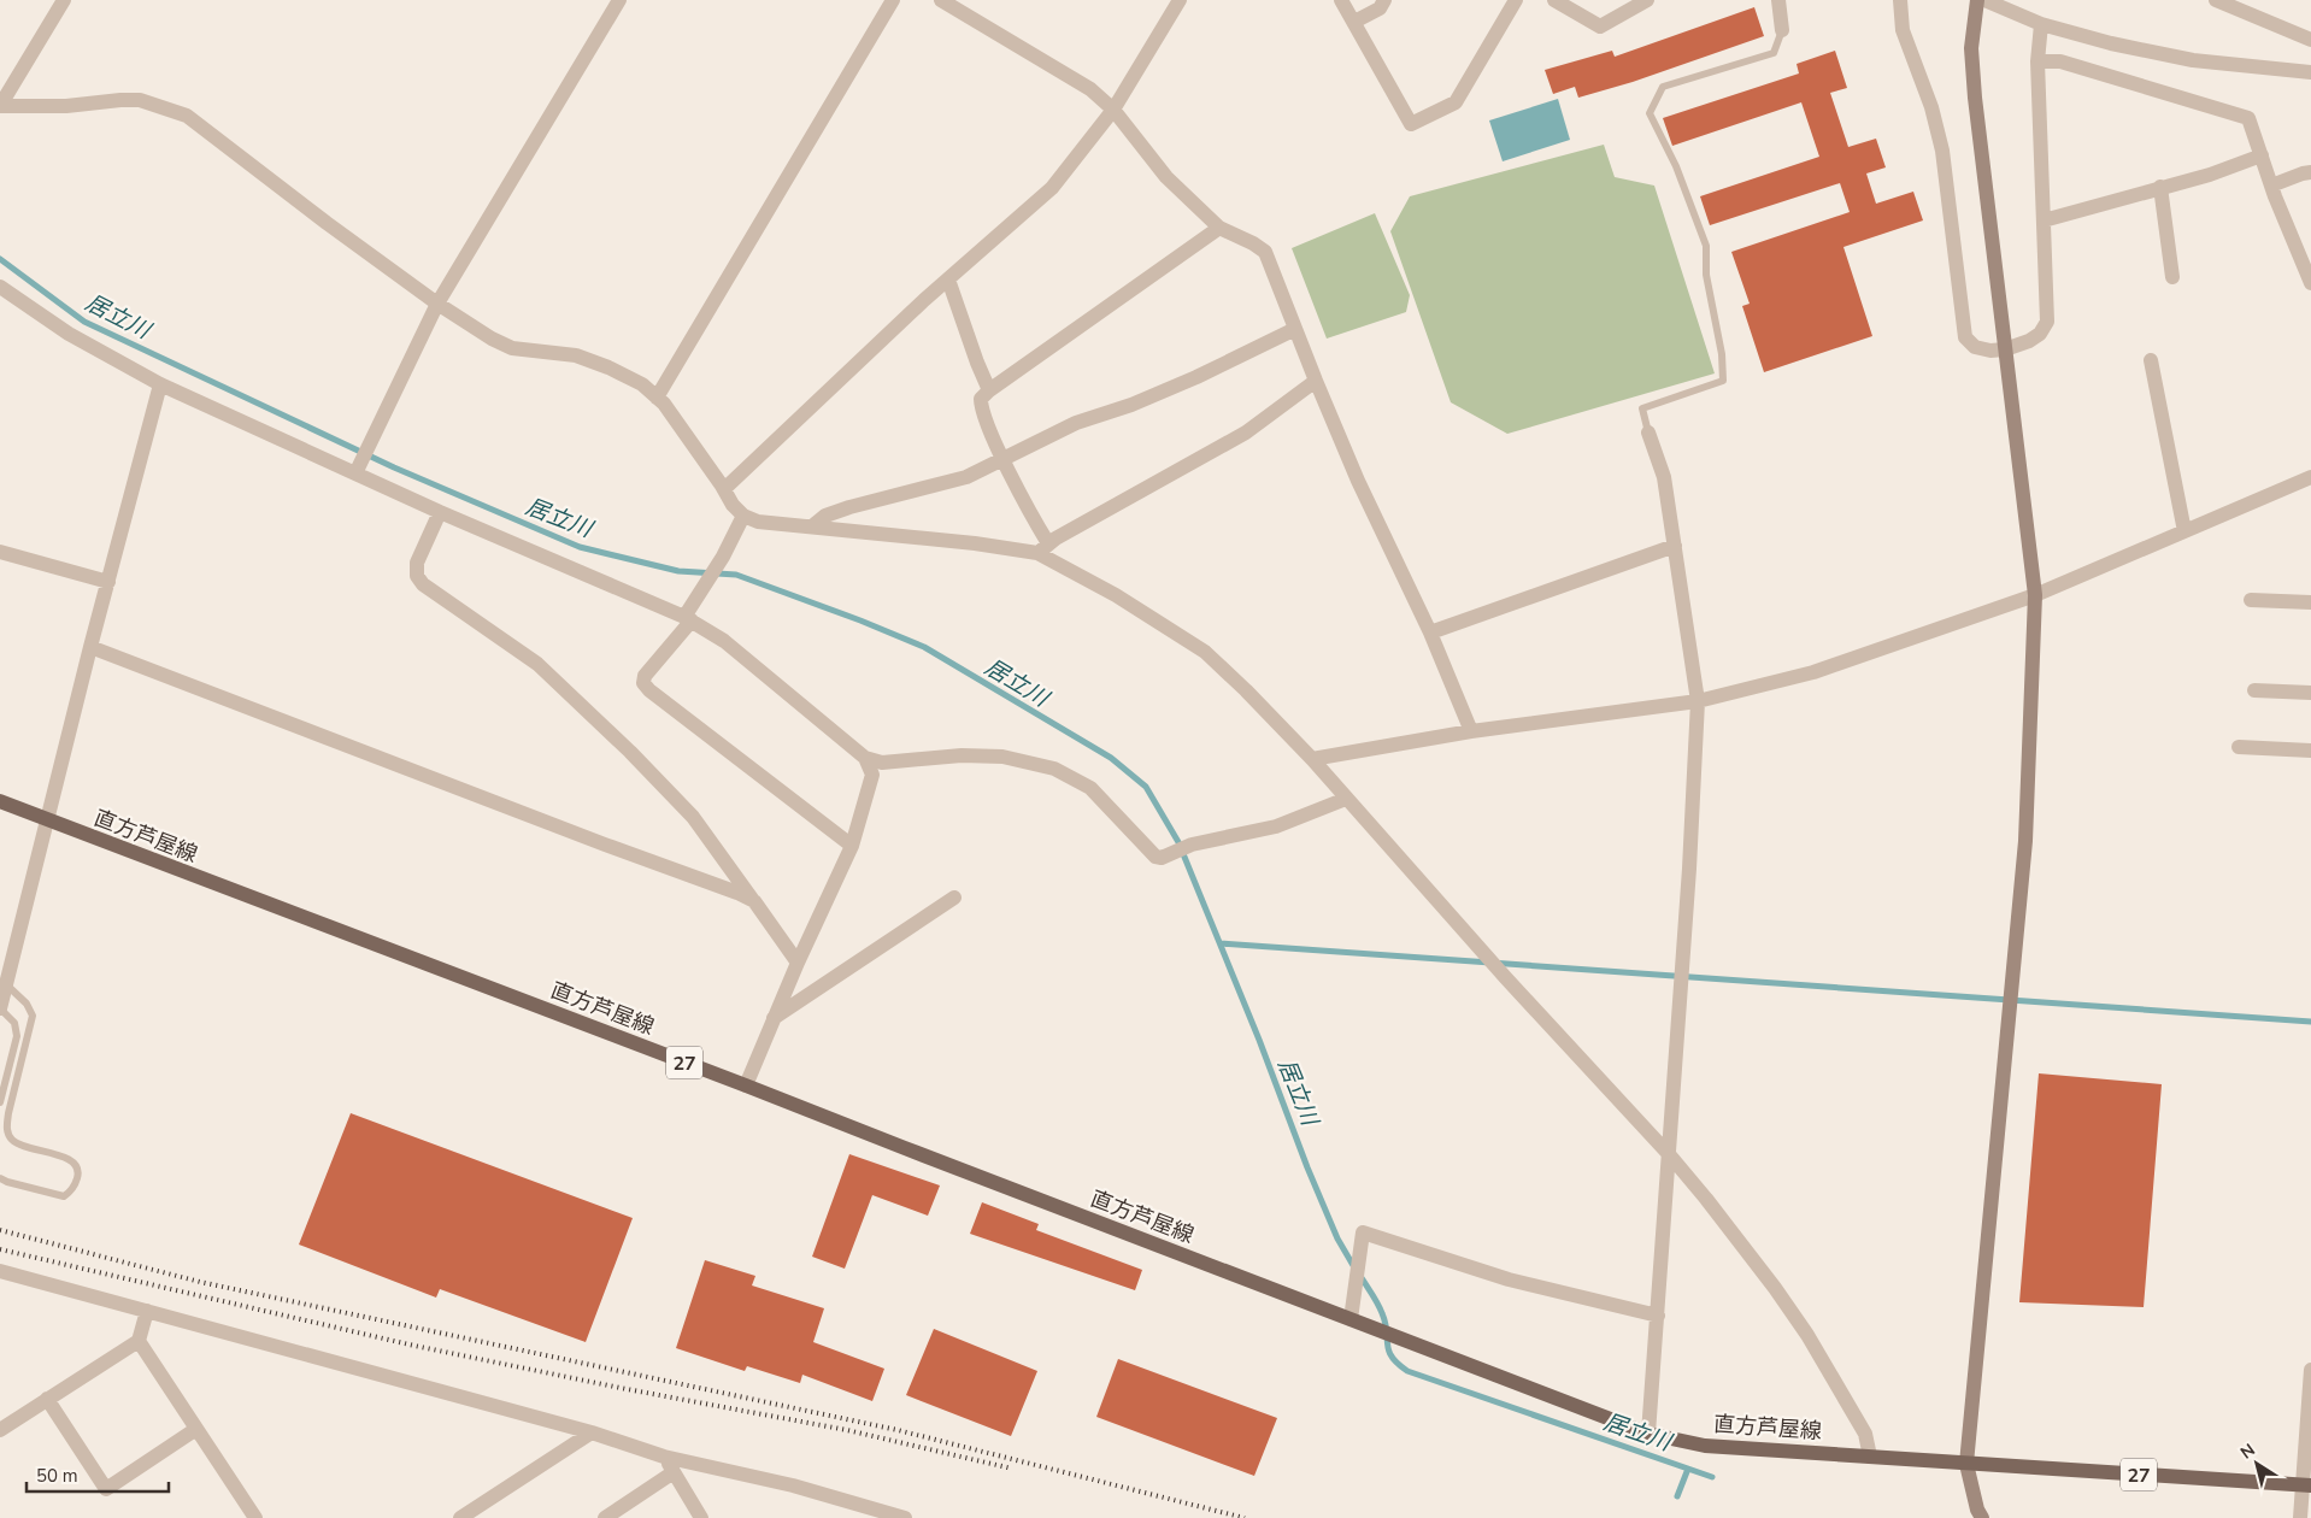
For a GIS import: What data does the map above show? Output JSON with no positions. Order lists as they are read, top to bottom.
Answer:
{
  "streets": {
    "main road": ["直方芦屋線", "27"]
  },
  "water": ["居立川"],
  "scale_bar": "50 m",
  "north": "top left"
}
